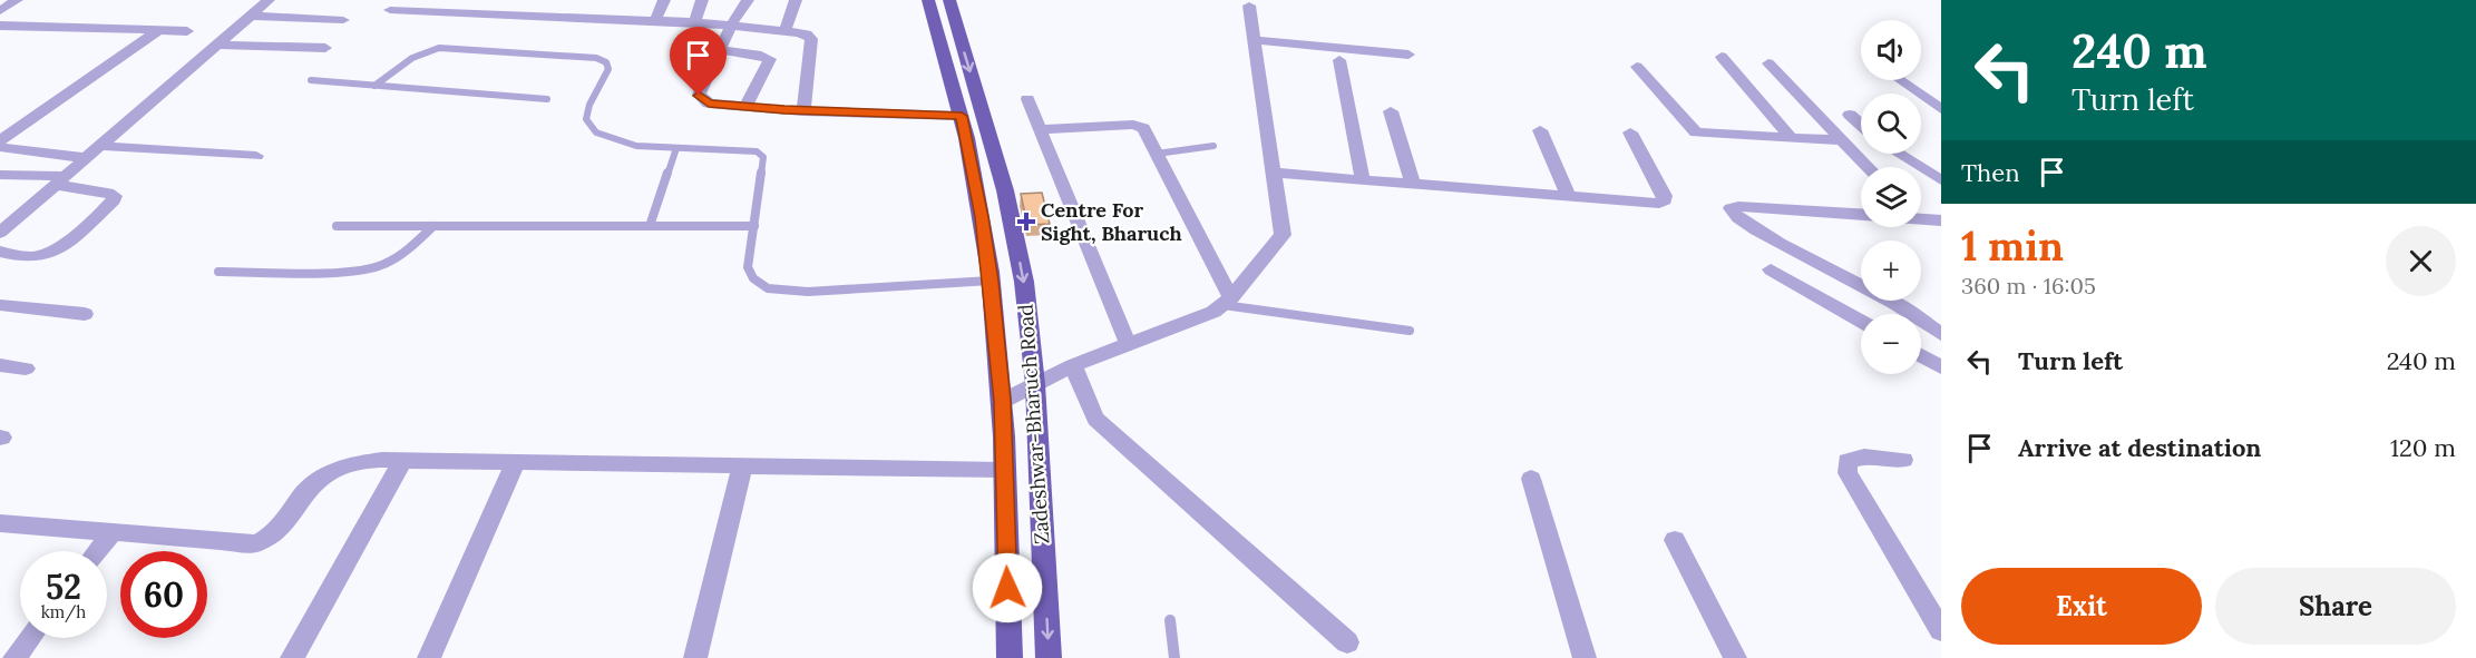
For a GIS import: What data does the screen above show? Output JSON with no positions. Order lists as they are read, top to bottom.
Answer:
{
  "streets": {
    "main road": ["Zadeshwar-Bharuch Road"]
  },
  "places": {
    "health": ["Centre For Sight, Bharuch"]
  },
  "page": {
    "turn": ["240 m", "Turn left"],
    "map_buttons": ["+", "−"],
    "then": "Then",
    "heading": ["1 min", "360 m · 16:05"],
    "list": [
      {
        "name": "Turn left",
        "value": "240 m"
      },
      {
        "name": "Arrive at destination",
        "value": "120 m"
      }
    ],
    "speed": "52 km/h",
    "limit": "60",
    "buttons": ["Exit", "Share"]
  }
}
